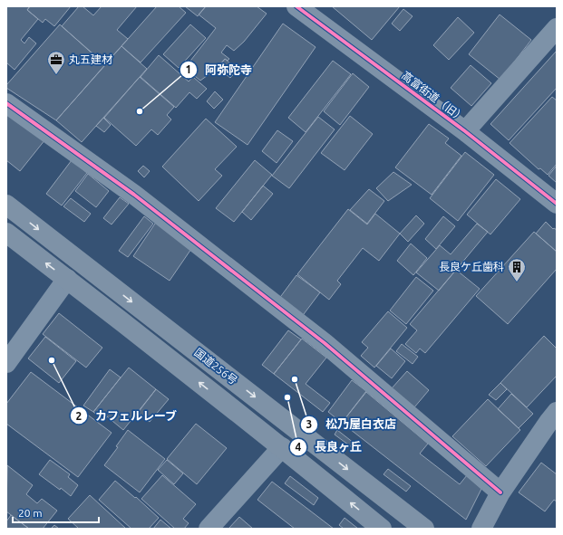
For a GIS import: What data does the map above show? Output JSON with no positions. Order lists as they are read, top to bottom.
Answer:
{
  "streets": {
    "highway": ["国道256号"],
    "street": ["高富街道（旧）"]
  },
  "places": {
    "office": ["丸五建材"],
    "other": [
      "阿弥陀寺",
      "カフェルレーブ",
      "松乃屋白衣店",
      "長良ヶ丘"
    ],
    "building": ["長良ケ丘歯科"]
  },
  "scale_bar": "20 m"
}
